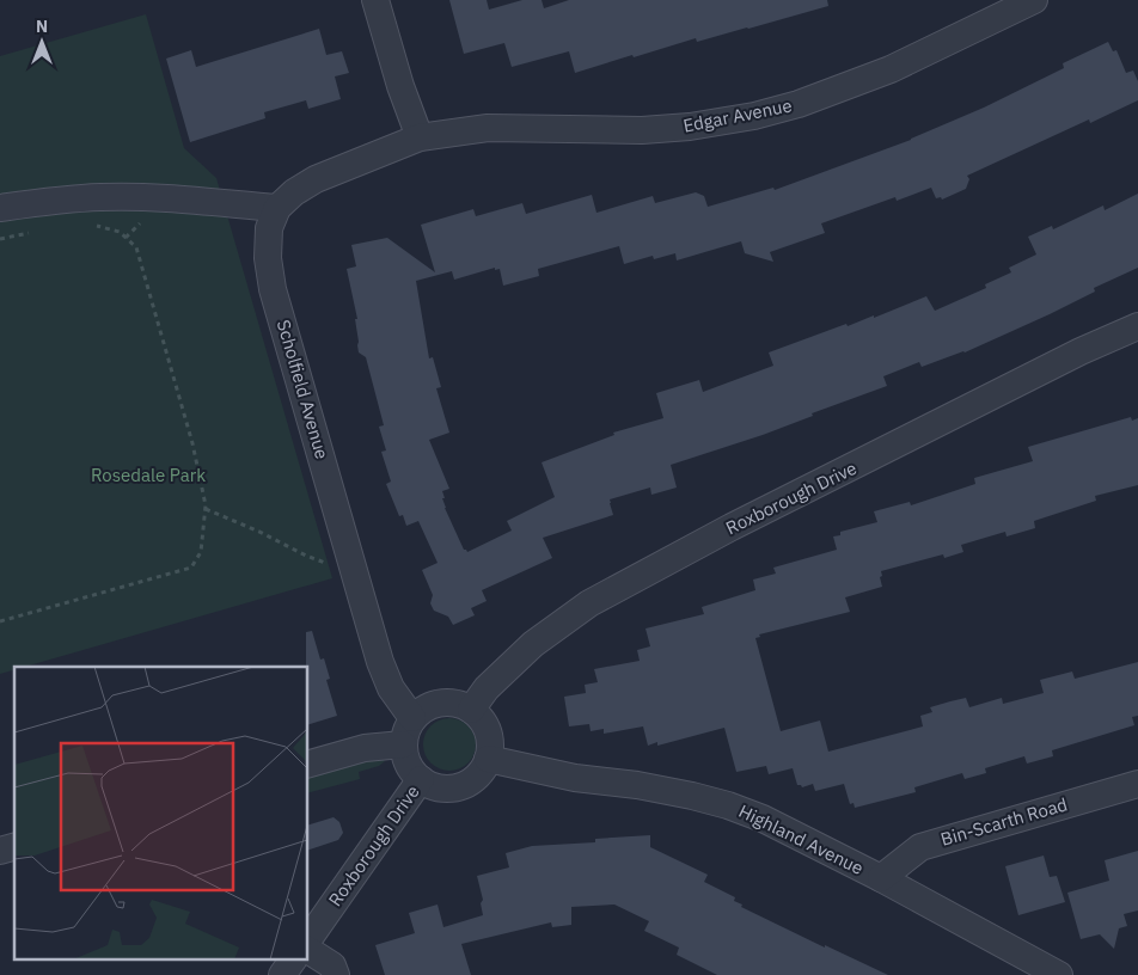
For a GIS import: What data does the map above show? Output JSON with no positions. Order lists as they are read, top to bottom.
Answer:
{
  "streets": {
    "street": [
      "Edgar Avenue",
      "Scholfield Avenue",
      "Roxborough Drive",
      "Bin-Scarth Road",
      "Highland Avenue"
    ]
  },
  "crossings": [
    ["Scholfield Avenue", "Roxborough Drive"],
    ["Scholfield Avenue", "Highland Avenue"],
    ["Roxborough Drive", "Highland Avenue"],
    ["Bin-Scarth Road", "Highland Avenue"]
  ],
  "parks": ["Rosedale Park"],
  "north": "top"
}
